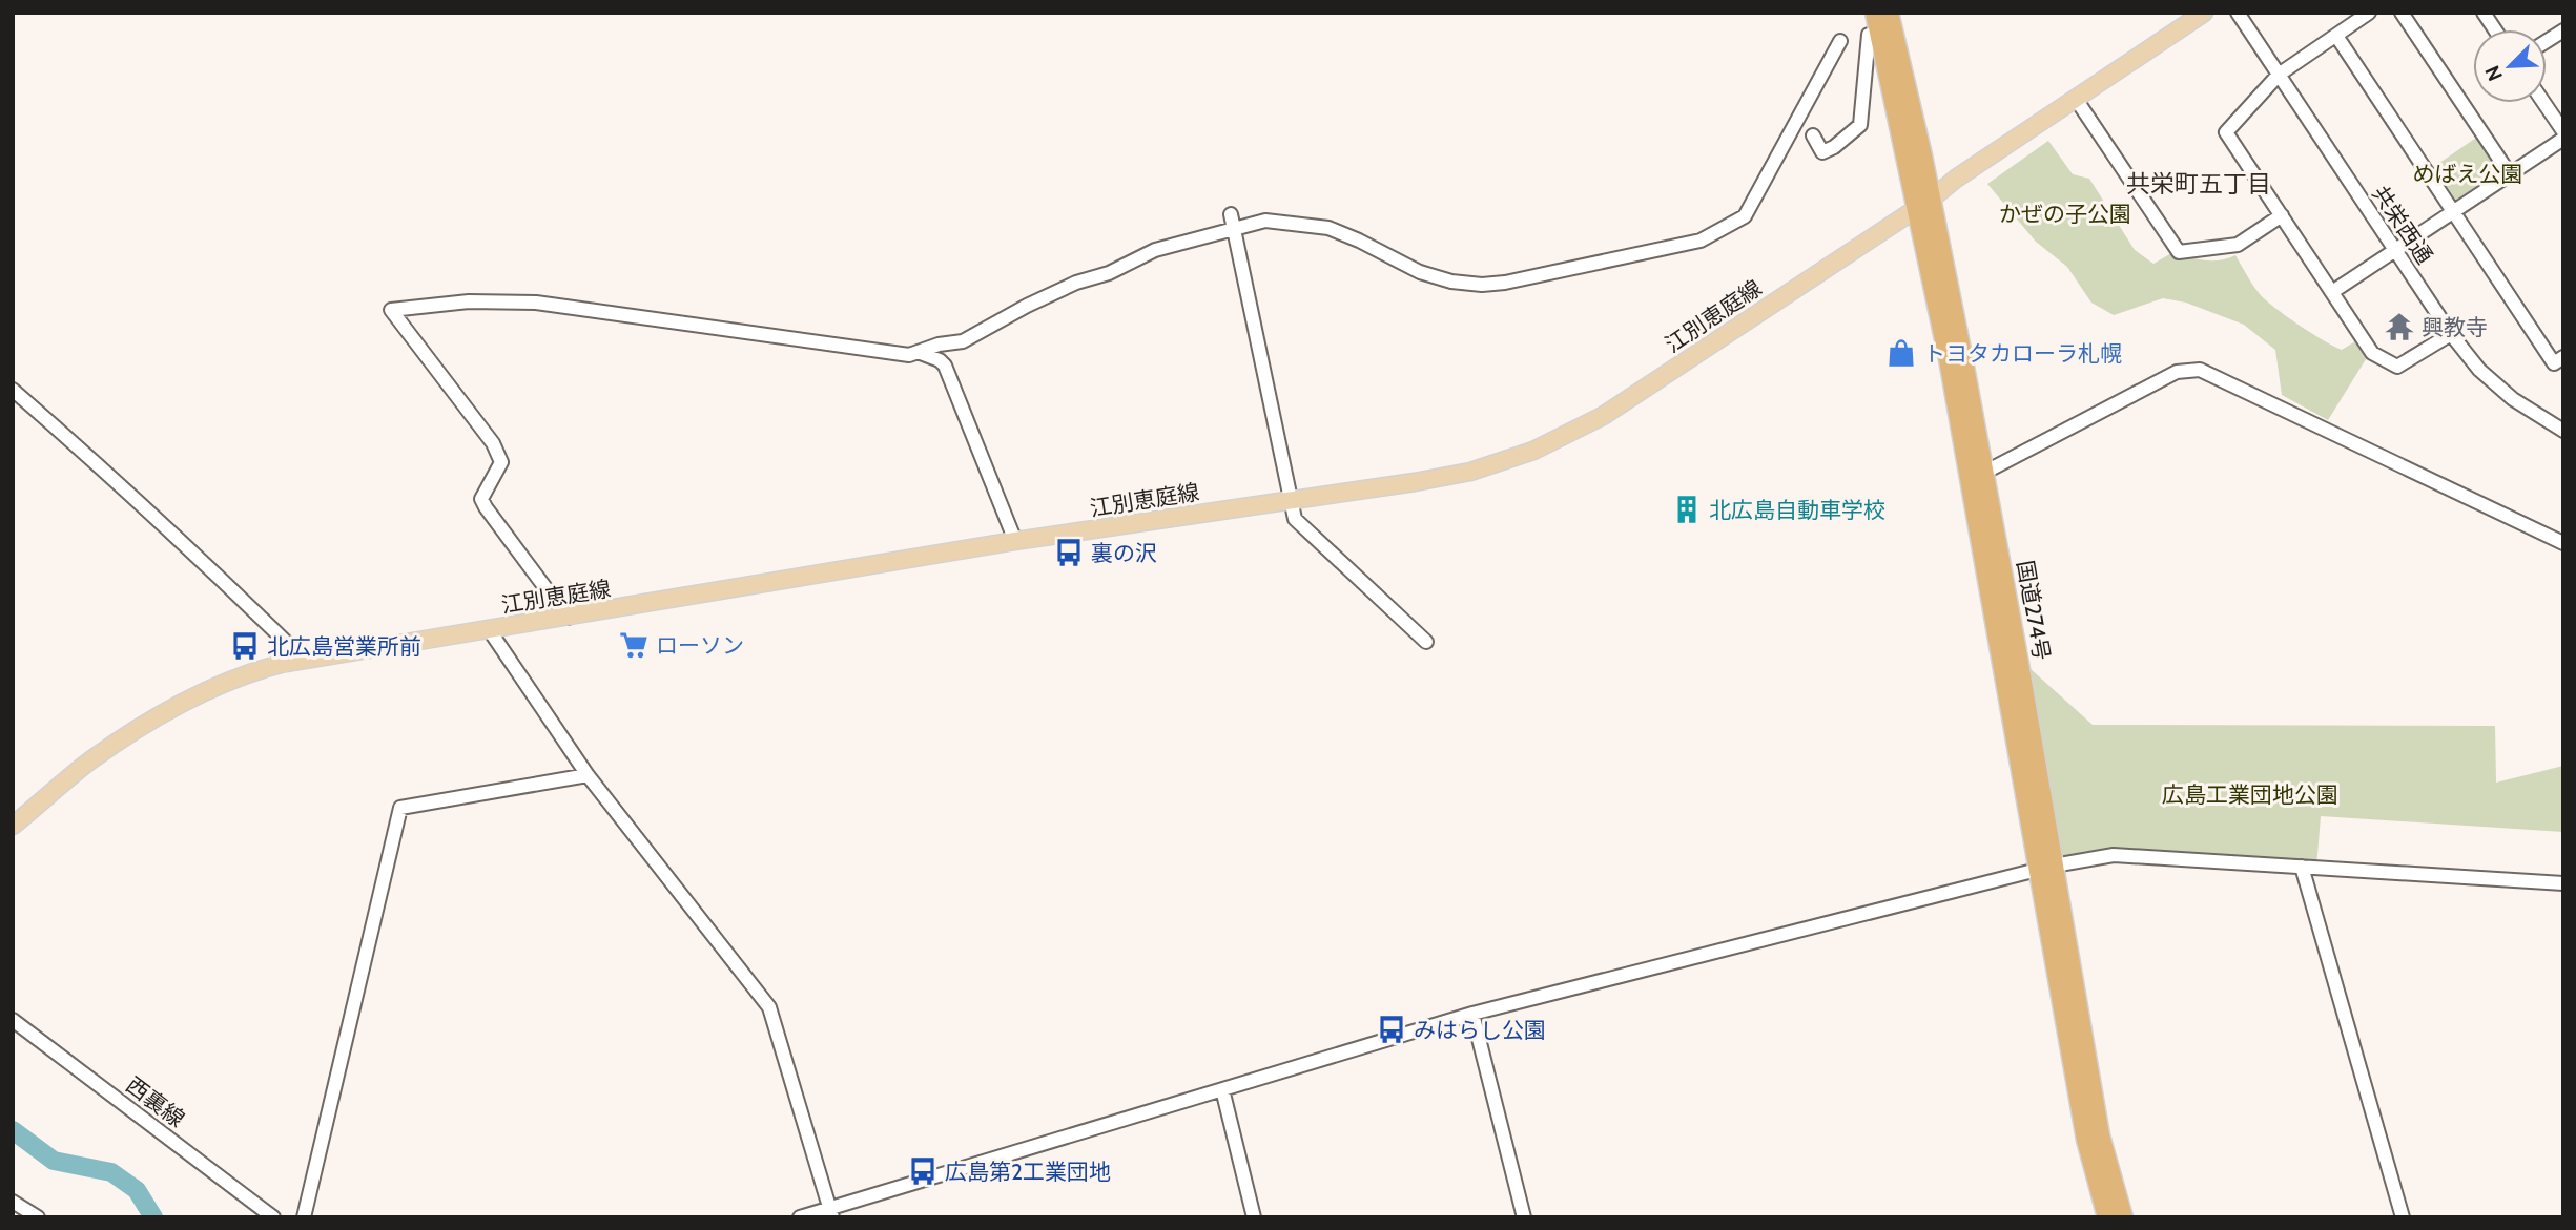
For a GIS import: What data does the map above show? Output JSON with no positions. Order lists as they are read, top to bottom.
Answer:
{
  "streets": {
    "highway": ["国道274号"],
    "main road": ["江別恵庭線"],
    "street": ["共栄西通", "西裏線"]
  },
  "crossings": [
    ["江別恵庭線", "国道274号"]
  ],
  "districts": ["共栄町五丁目"],
  "parks": ["めばえ公園", "かぜの子公園", "広島工業団地公園"],
  "places": {
    "temple": ["興教寺"],
    "shop": ["トヨタカローラ札幌"],
    "building": ["北広島自動車学校"],
    "bus stop": [
      "裏の沢",
      "北広島営業所前",
      "みはらし公園",
      "広島第2工業団地"
    ],
    "supermarket": ["ローソン"]
  },
  "north": "bottom left"
}
